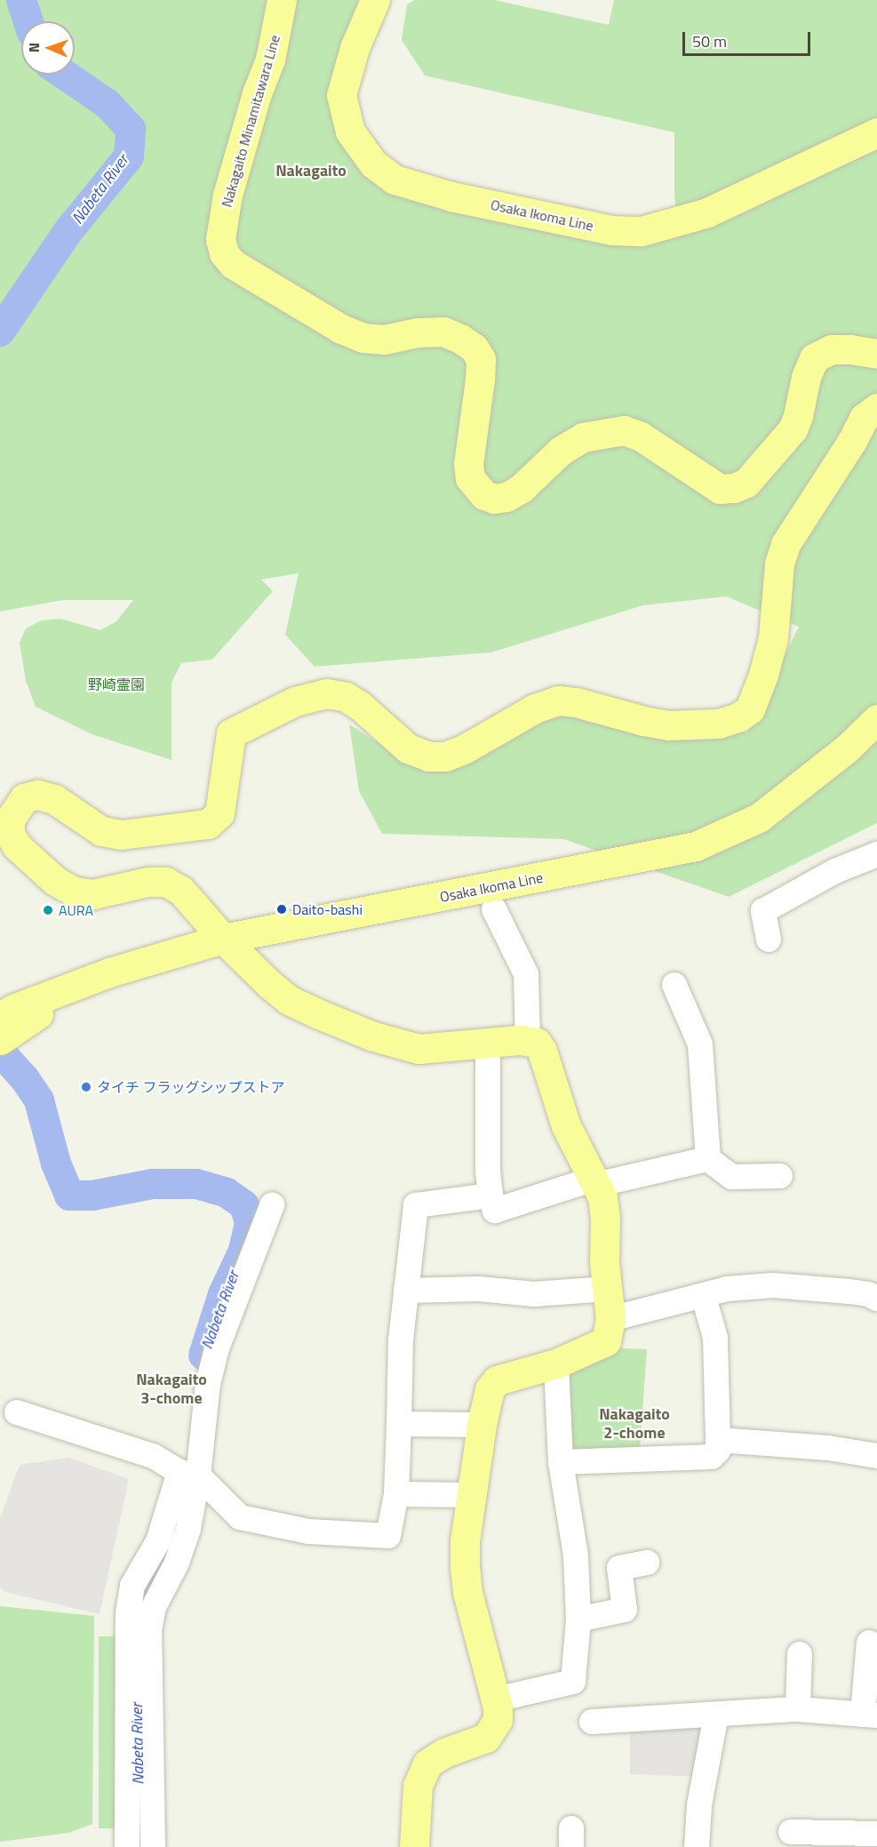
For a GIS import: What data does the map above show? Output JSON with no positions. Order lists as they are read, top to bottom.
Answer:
{
  "streets": {
    "main road": ["Nakagaito Minamitawara Line", "Osaka Ikoma Line"]
  },
  "districts": ["Nakagaito", "Nakagaito 3-chome", "Nakagaito 2-chome"],
  "water": ["Nabeta River"],
  "parks": ["野崎霊園"],
  "places": ["Daito-bashi", "AURA", "タイチ フラッグシップストア"],
  "scale_bar": "50 m",
  "north": "left"
}
